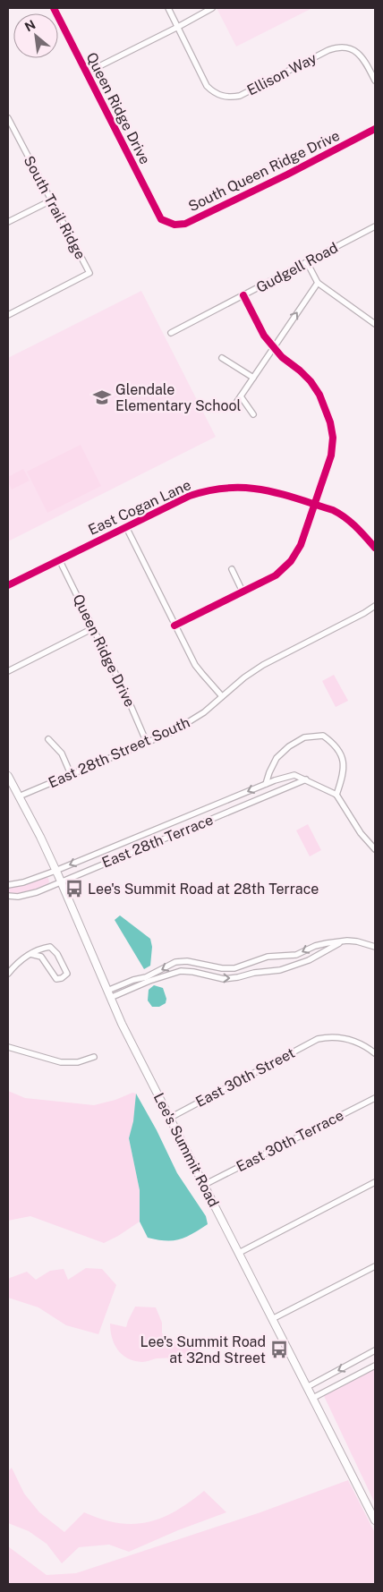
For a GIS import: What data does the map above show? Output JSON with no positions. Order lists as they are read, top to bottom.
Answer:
{
  "streets": {
    "main road": ["Lee's Summit Road"],
    "street": [
      "Ellison Way",
      "Queen Ridge Drive",
      "South Queen Ridge Drive",
      "South Trail Ridge",
      "Gudgell Road",
      "East Cogan Lane",
      "East 28th Street South",
      "East 28th Terrace",
      "East 30th Street",
      "East 30th Terrace"
    ]
  },
  "crossings": [
    ["Queen Ridge Drive", "South Queen Ridge Drive"],
    ["Queen Ridge Drive", "East Cogan Lane"],
    ["Queen Ridge Drive", "East 28th Street South"],
    ["East 28th Street South", "Lee's Summit Road"],
    ["East 28th Terrace", "Lee's Summit Road"],
    ["East 30th Street", "Lee's Summit Road"],
    ["East 30th Terrace", "Lee's Summit Road"]
  ],
  "places": {
    "school or university": ["Glendale Elementary School"],
    "bus stop": ["Lee's Summit Road at 28th Terrace", "Lee's Summit Road at 32nd Street"]
  },
  "north": "top left"
}
